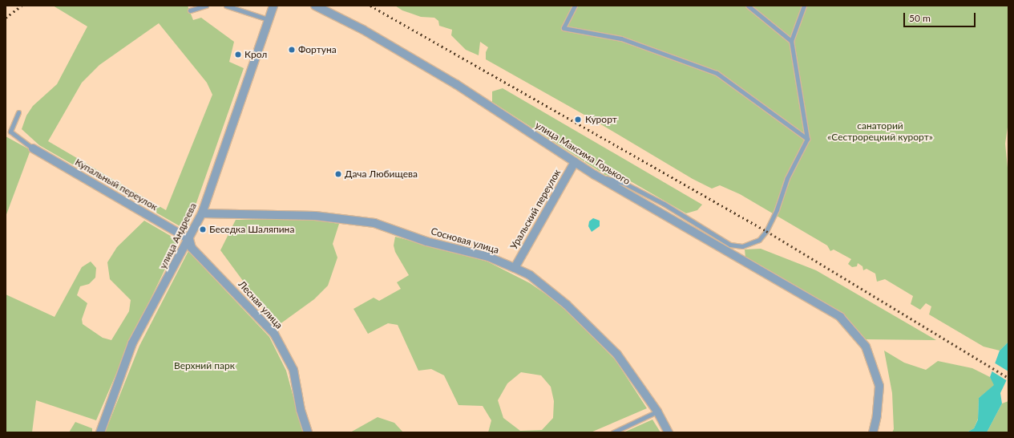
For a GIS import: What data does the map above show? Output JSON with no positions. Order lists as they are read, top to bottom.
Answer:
{
  "streets": {
    "street": [
      "улица Максима Горького",
      "Купальный переулок",
      "Уральский переулок",
      "улица Андреева",
      "Сосновая улица",
      "Лесная улица"
    ]
  },
  "crossings": [
    ["улица Максима Горького", "Уральский переулок"],
    ["Купальный переулок", "улица Андреева"],
    ["Купальный переулок", "Лесная улица"],
    ["Уральский переулок", "Сосновая улица"],
    ["улица Андреева", "Сосновая улица"],
    ["улица Андреева", "Лесная улица"]
  ],
  "parks": ["санаторий «Сестрорецкий курорт»", "Верхний парк"],
  "places": [
    "Фортуна",
    "Крол",
    "Курорт",
    "Дача Любищева",
    "Беседка Шаляпина"
  ],
  "scale_bar": "50 m"
}
